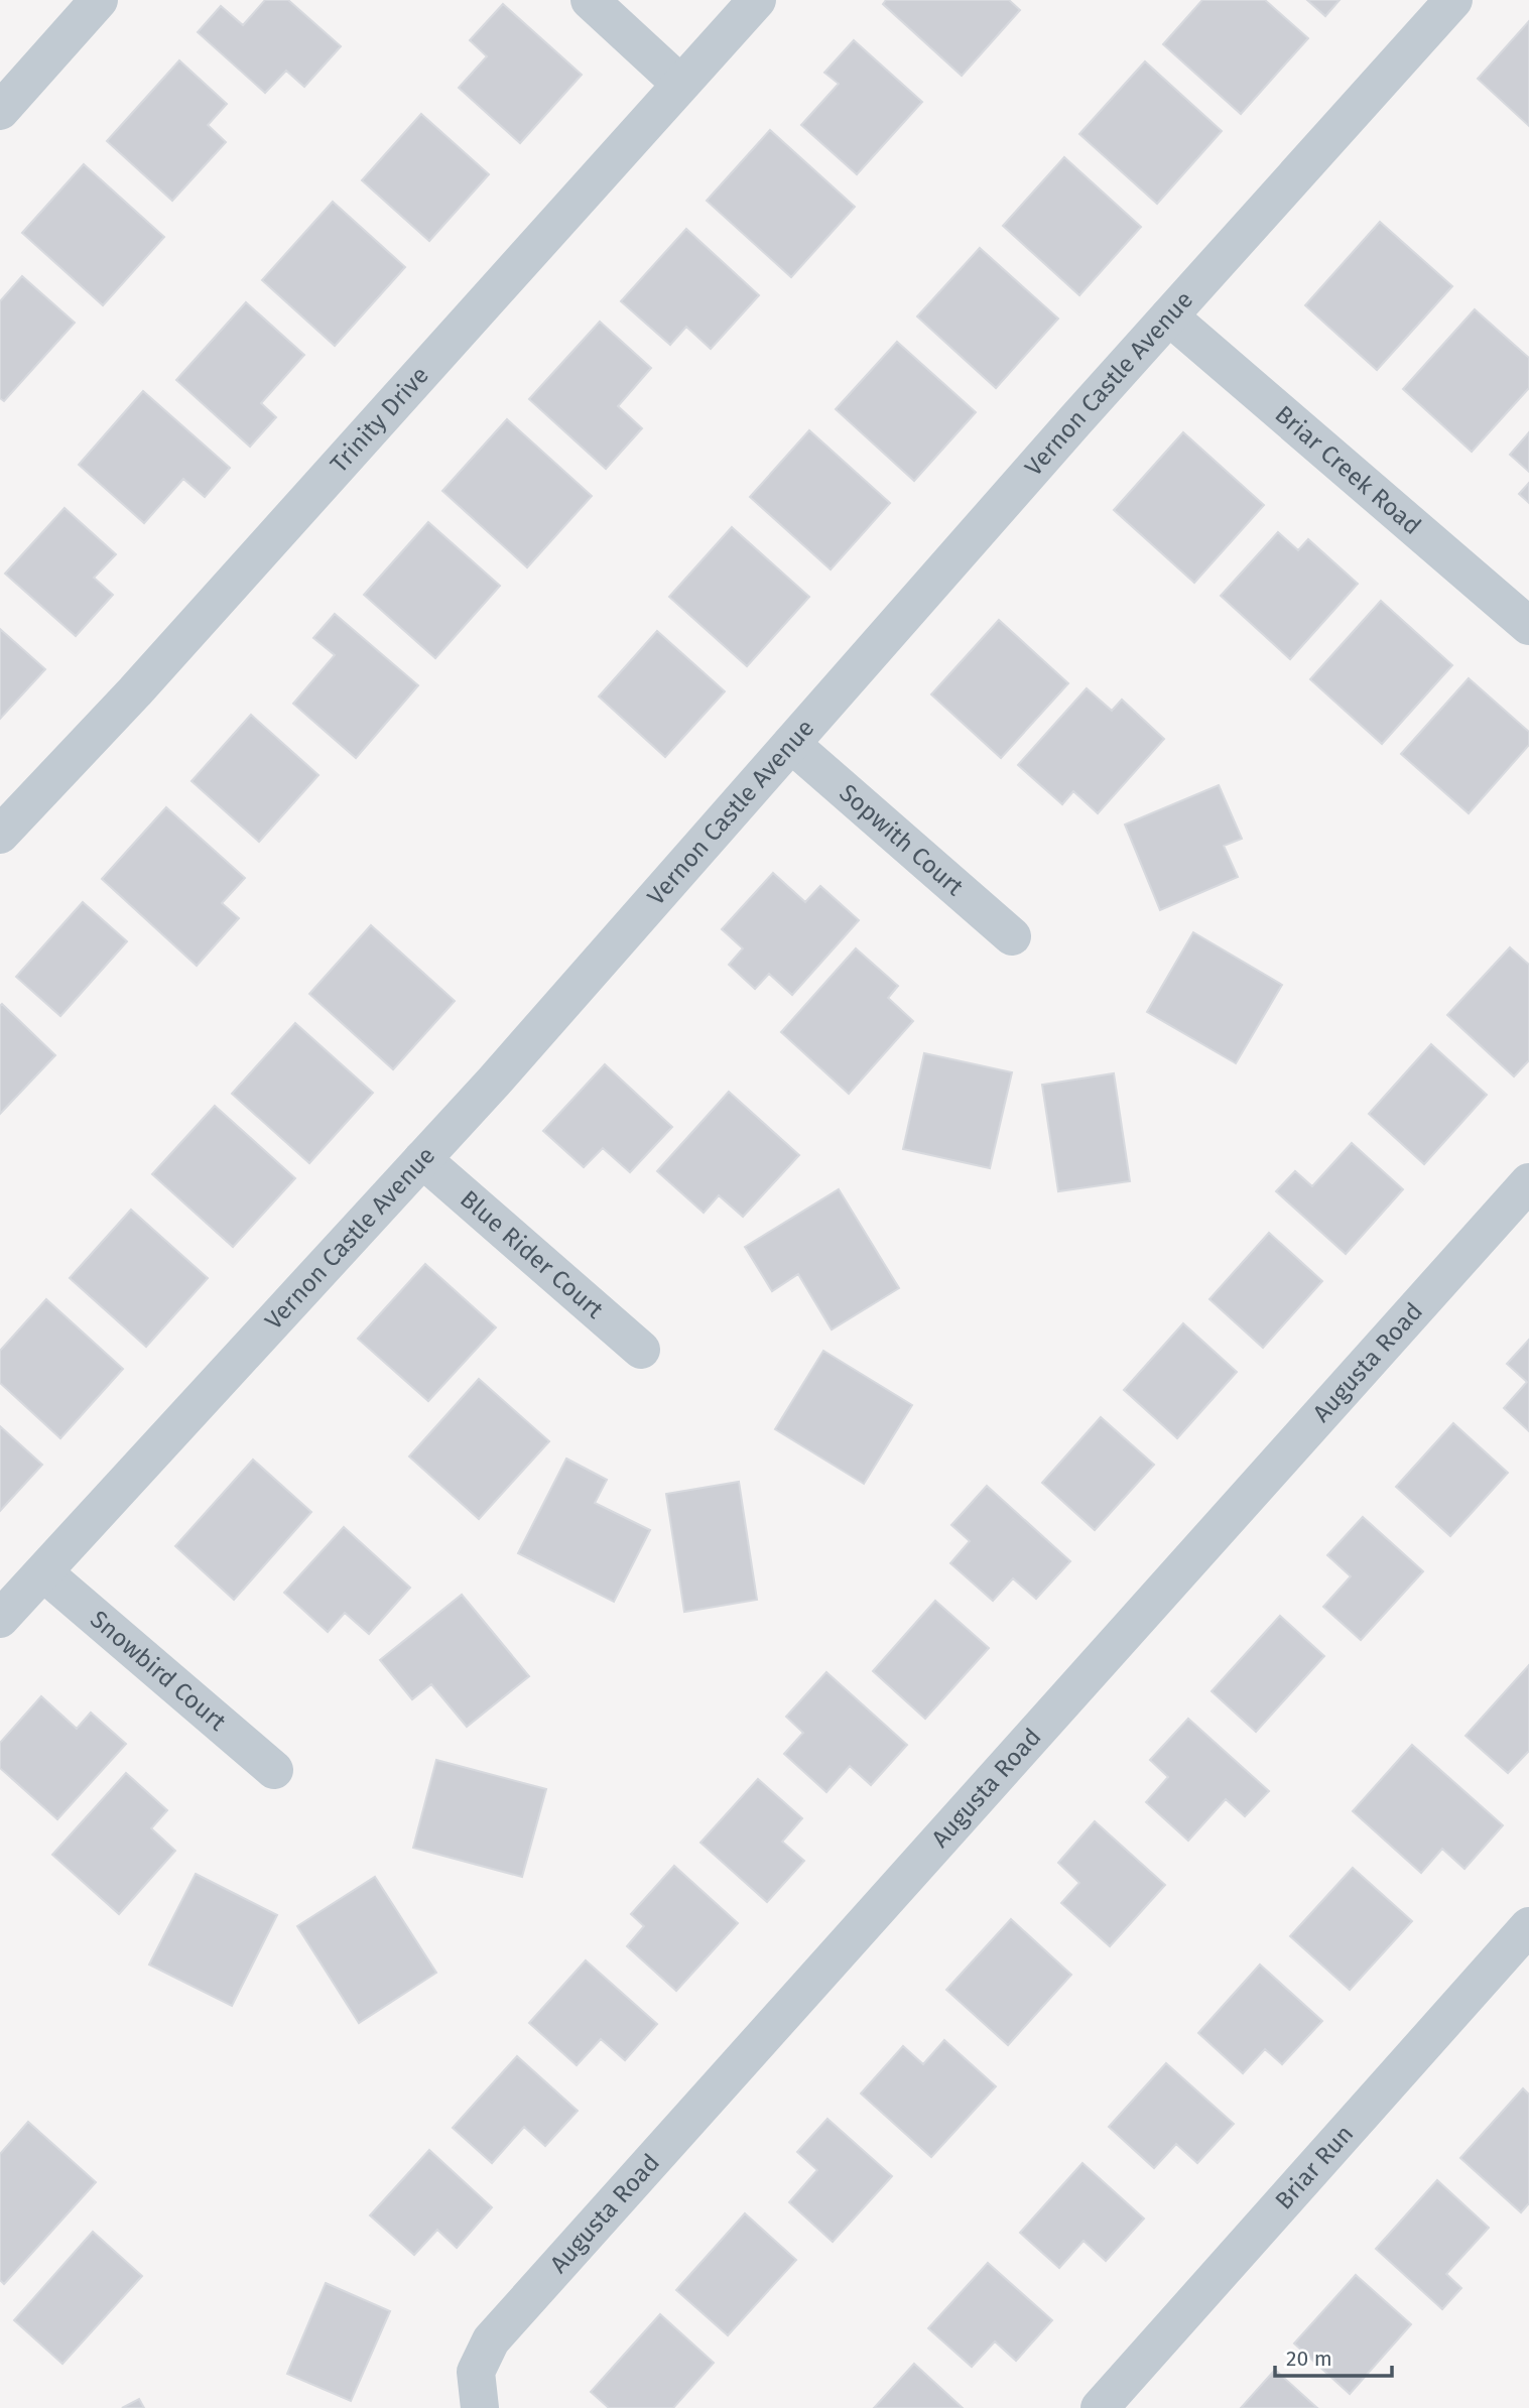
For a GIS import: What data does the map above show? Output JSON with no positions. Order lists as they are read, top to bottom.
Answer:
{
  "streets": {
    "street": [
      "Vernon Castle Avenue",
      "Trinity Drive",
      "Briar Creek Road",
      "Sopwith Court",
      "Blue Rider Court",
      "Augusta Road",
      "Snowbird Court",
      "Briar Run"
    ]
  },
  "crossings": [
    ["Vernon Castle Avenue", "Briar Creek Road"],
    ["Vernon Castle Avenue", "Sopwith Court"],
    ["Vernon Castle Avenue", "Blue Rider Court"],
    ["Vernon Castle Avenue", "Snowbird Court"]
  ],
  "scale_bar": "20 m"
}
